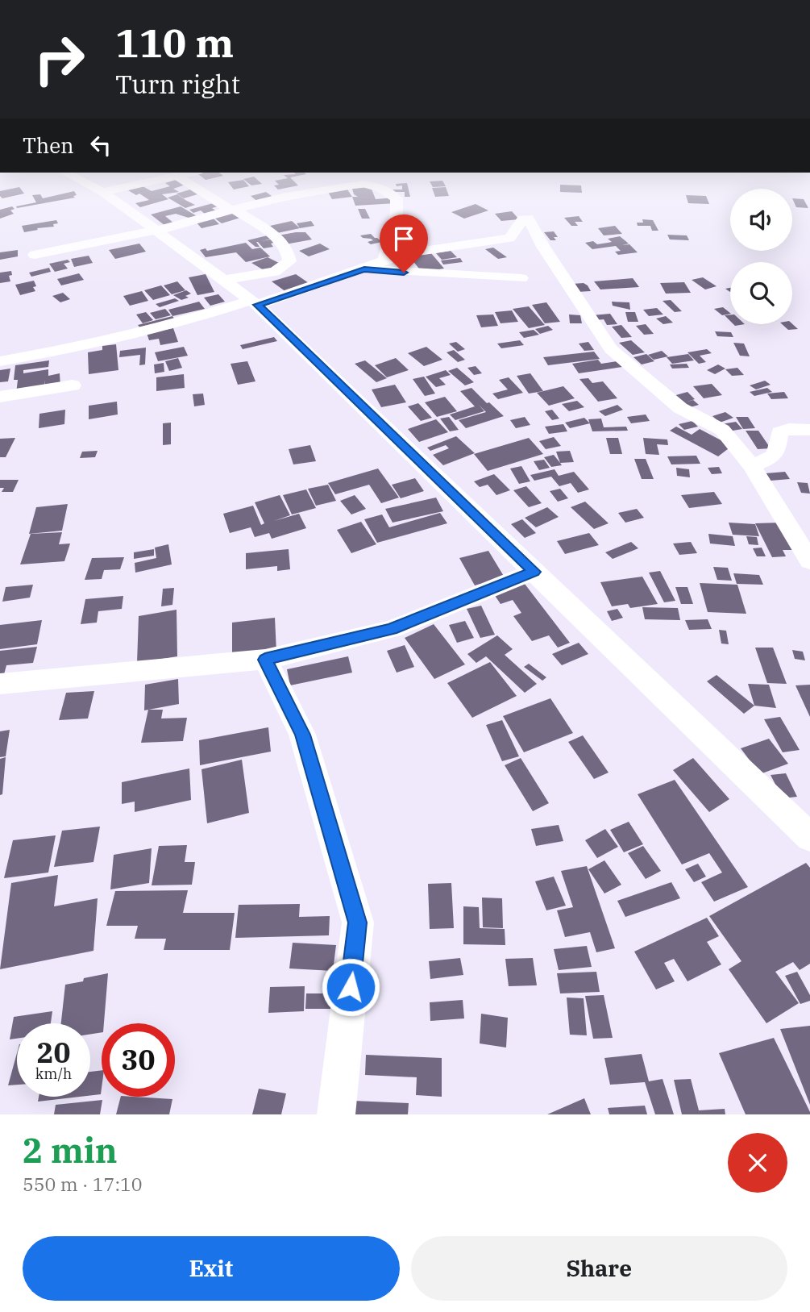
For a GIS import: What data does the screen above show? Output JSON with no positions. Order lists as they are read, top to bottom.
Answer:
{
  "page": {
    "turn": ["110 m", "Turn right"],
    "then": "Then",
    "speed": "20 km/h",
    "limit": "30",
    "heading": ["2 min", "550 m · 17:10"],
    "buttons": ["Exit", "Share"]
  }
}
